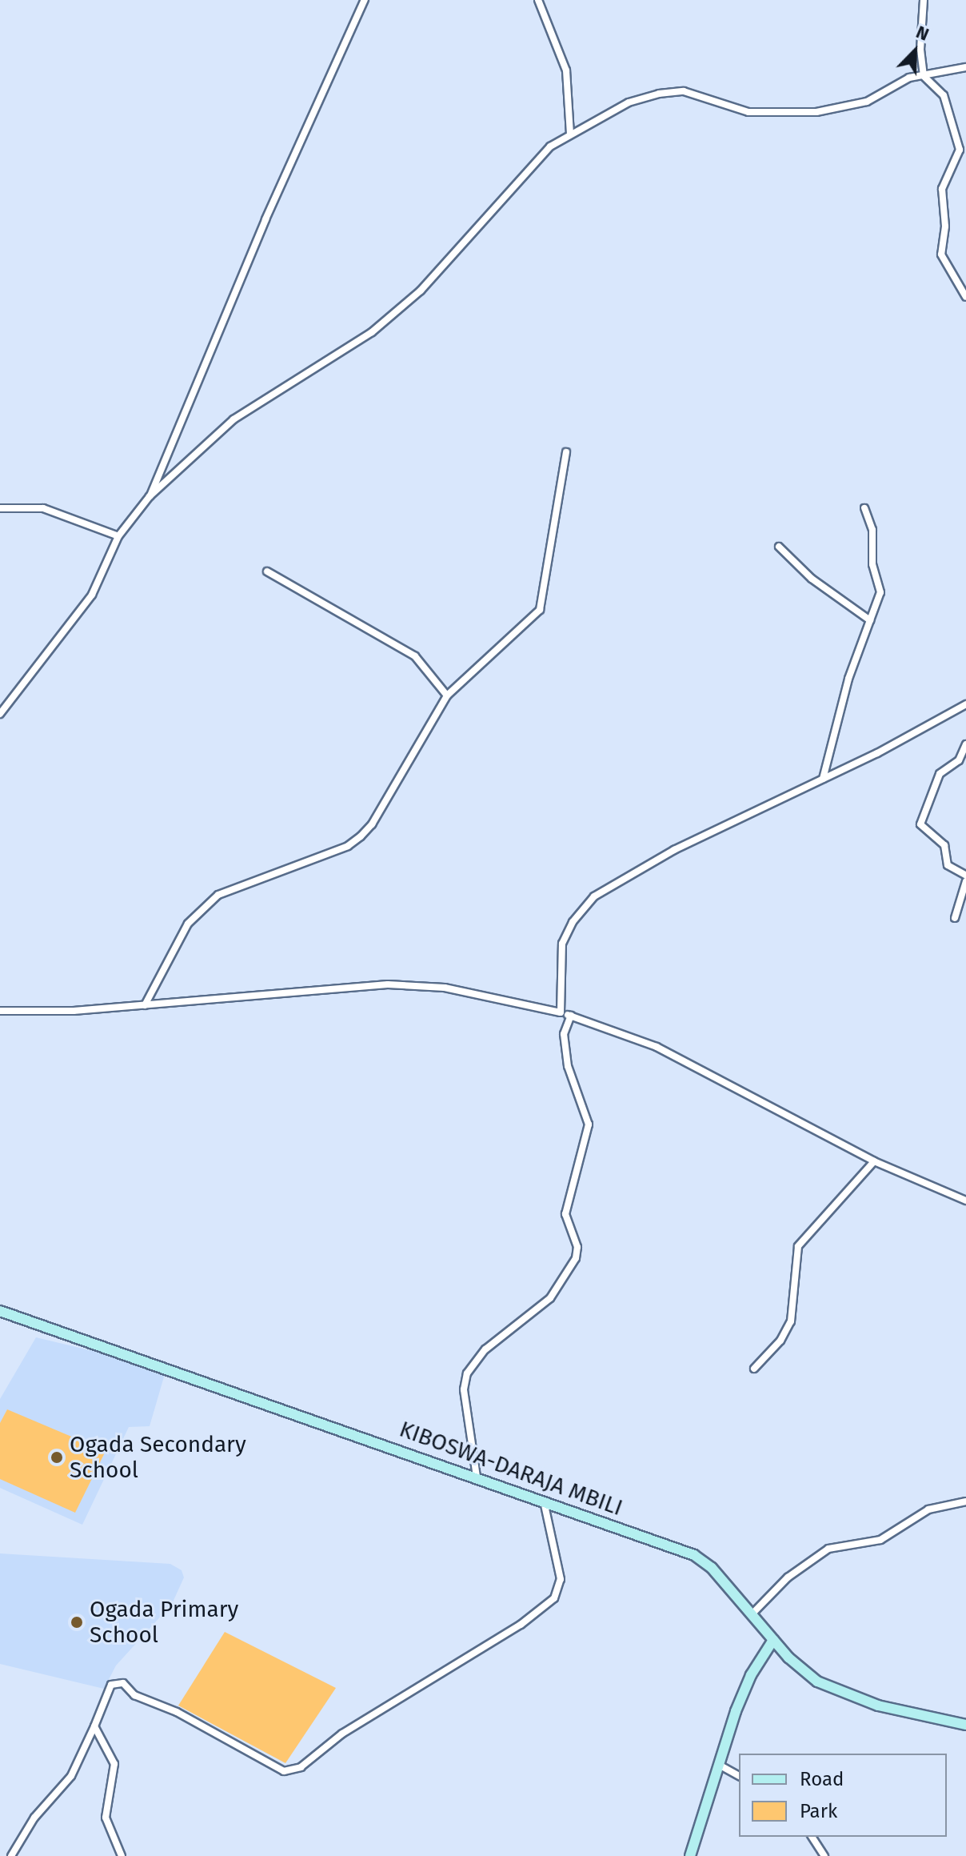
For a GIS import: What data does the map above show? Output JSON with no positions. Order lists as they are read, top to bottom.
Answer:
{
  "streets": {
    "main road": ["KIBOSWA-DARAJA MBILI"]
  },
  "places": ["Ogada Secondary School", "Ogada Primary School"],
  "legend": ["Road", "Park"],
  "north": "top right"
}
